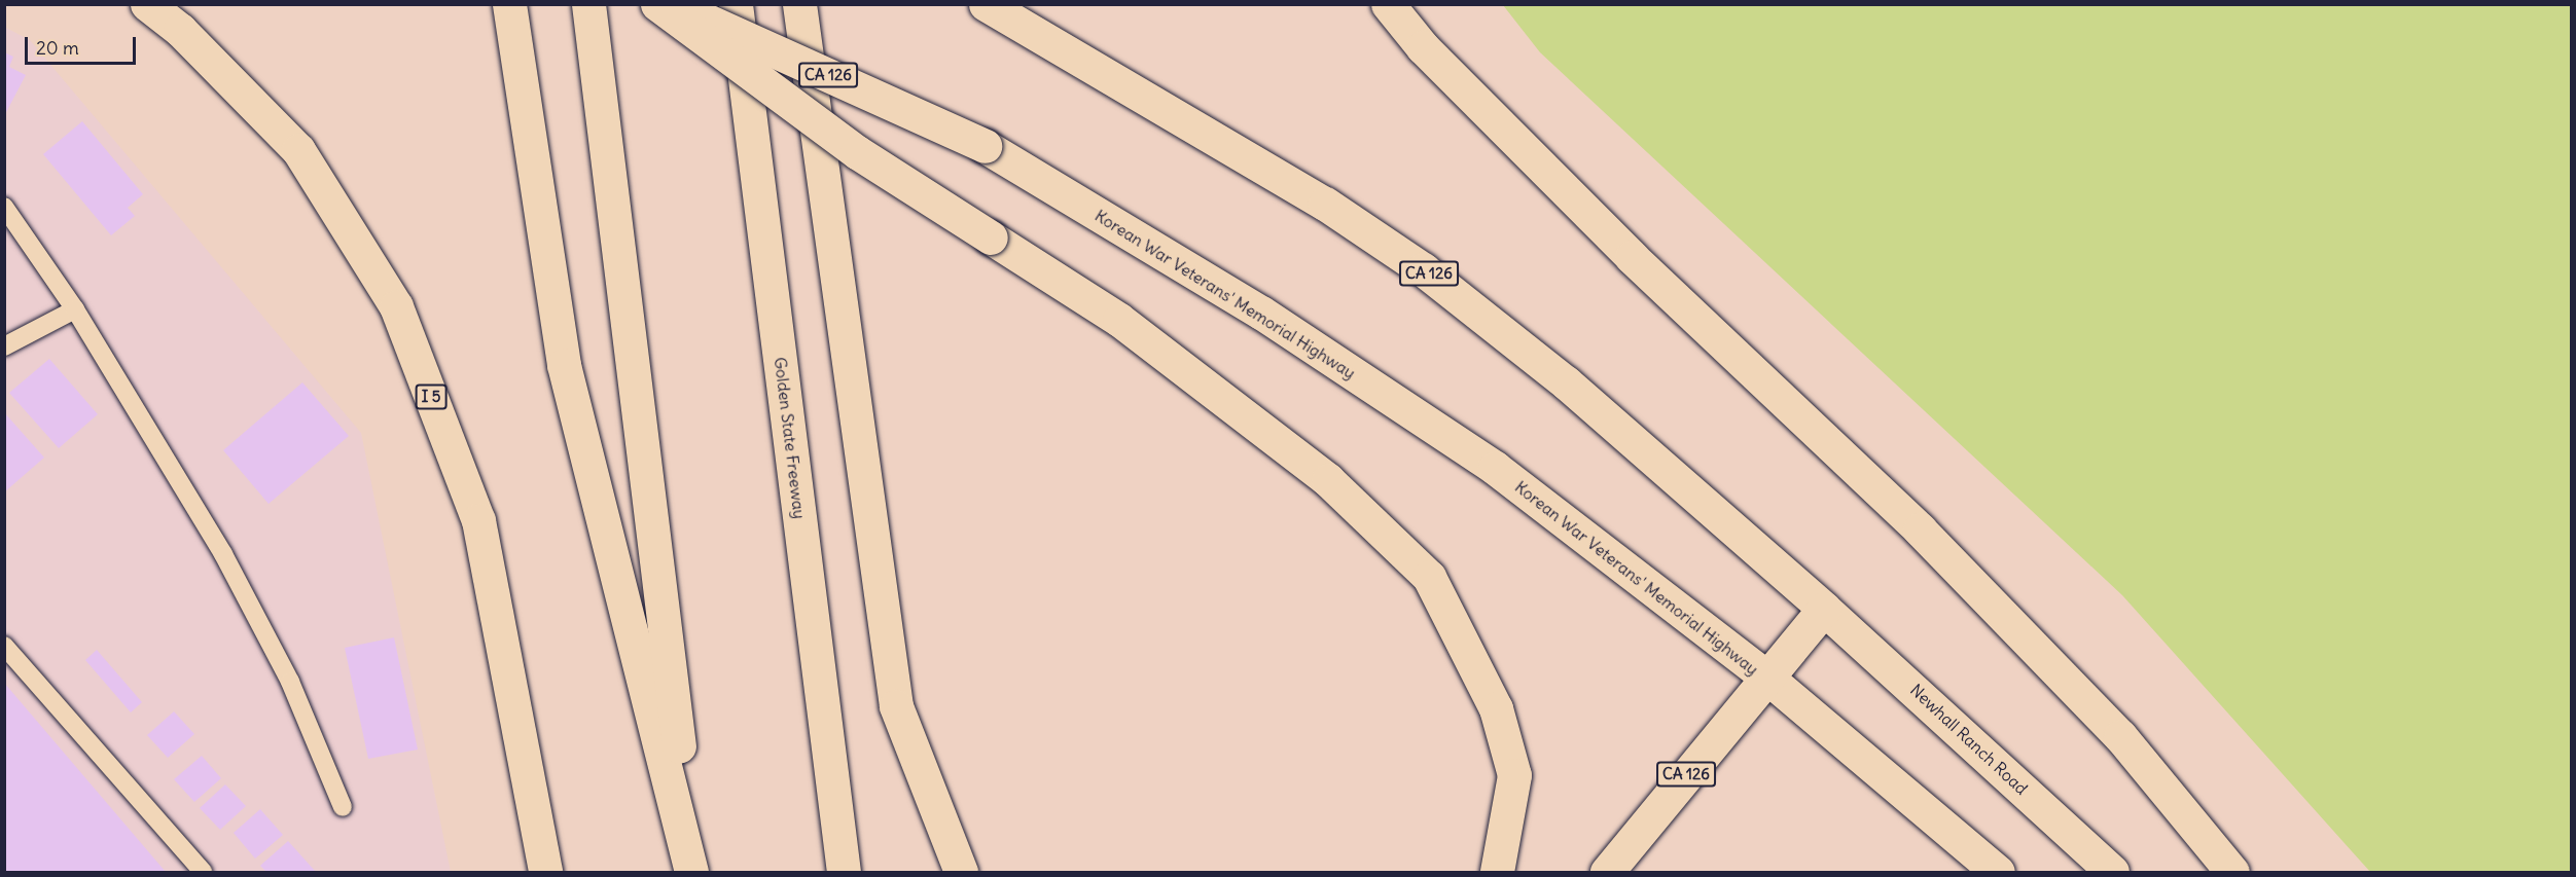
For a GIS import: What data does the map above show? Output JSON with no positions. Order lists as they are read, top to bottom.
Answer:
{
  "streets": {
    "main road": [
      "CA 126",
      "Korean War Veterans' Memorial Highway",
      "I 5",
      "Golden State Freeway",
      "Newhall Ranch Road"
    ]
  },
  "crossings": [
    ["CA 126", "Korean War Veterans' Memorial Highway"],
    ["CA 126", "Newhall Ranch Road"]
  ],
  "scale_bar": "20 m"
}
